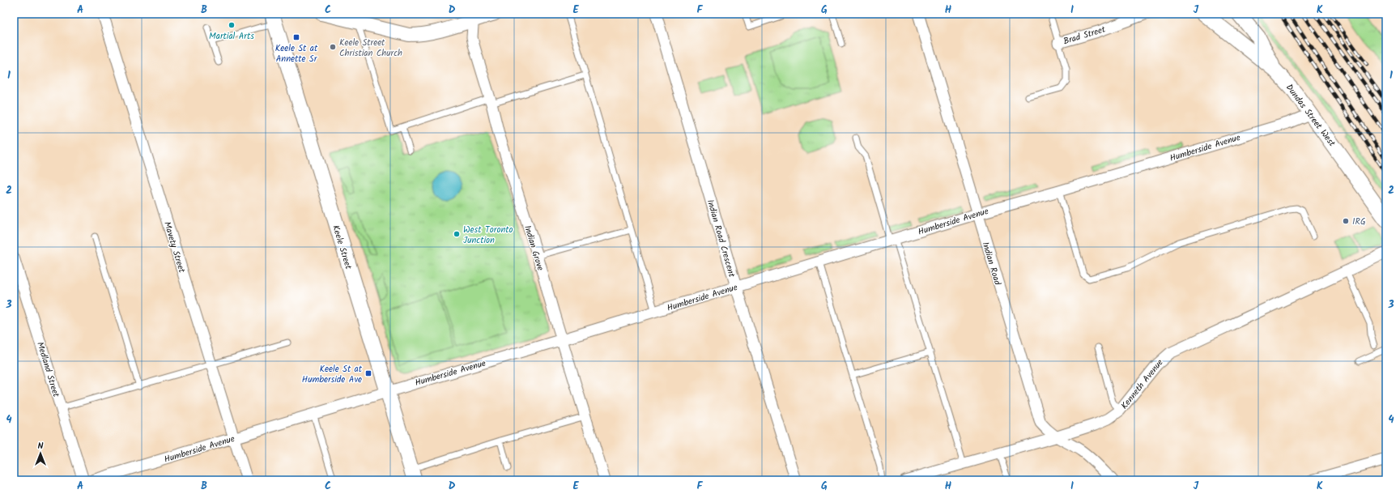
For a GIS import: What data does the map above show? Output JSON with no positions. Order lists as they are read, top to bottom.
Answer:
{
  "streets": {
    "main road": ["Dundas Street West", "Keele Street"],
    "street": [
      "Brad Street",
      "Humberside Avenue",
      "Indian Road Crescent",
      "Mavety Street",
      "Indian Grove",
      "Indian Road",
      "Medland Street",
      "Kenneth Avenue"
    ]
  },
  "crossings": [
    ["Dundas Street West", "Humberside Avenue"],
    ["Humberside Avenue", "Indian Road Crescent"],
    ["Humberside Avenue", "Mavety Street"],
    ["Humberside Avenue", "Keele Street"],
    ["Humberside Avenue", "Indian Grove"],
    ["Humberside Avenue", "Indian Road"],
    ["Indian Road", "Kenneth Avenue"]
  ],
  "places": {
    "other": [
      "Martial Arts",
      "Keele Street Christian Church",
      "1RG",
      "West Toronto Junction"
    ],
    "transit": ["Keele St at Annette Sr", "Keele St at Humberside Ave"]
  },
  "north": "top",
  "grid": {
    "columns": [
      "A",
      "B",
      "C",
      "D",
      "E",
      "F",
      "G",
      "H",
      "I",
      "J",
      "K"
    ],
    "rows": [
      "1",
      "2",
      "3",
      "4"
    ]
  }
}
